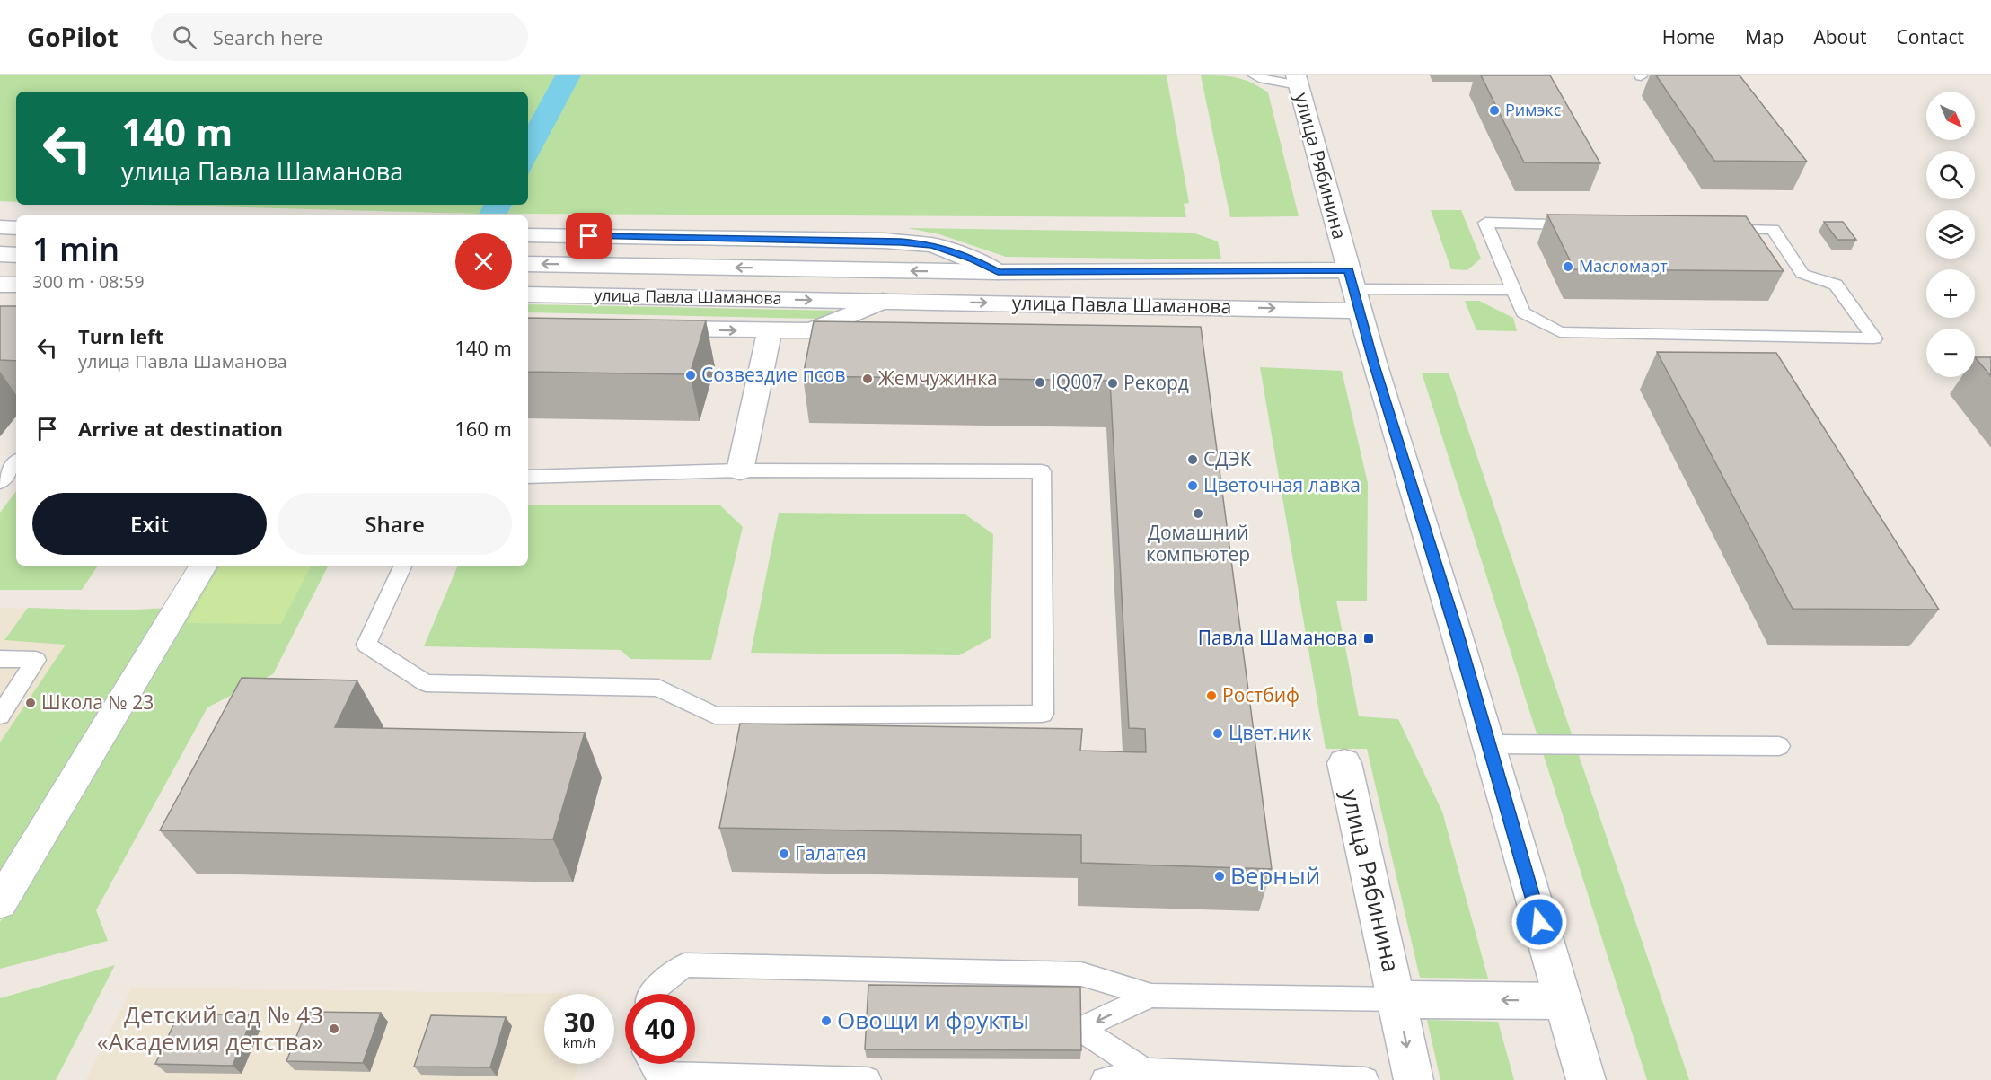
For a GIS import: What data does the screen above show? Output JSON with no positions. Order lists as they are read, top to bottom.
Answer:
{
  "streets": {
    "street": ["улица Рябинина", "улица Павла Шаманова"]
  },
  "crossings": [
    ["улица Рябинина", "улица Павла Шаманова"]
  ],
  "places": {
    "other": [
      "Римэкс",
      "Масломарт",
      "Созвездие псов",
      "Жемчужинка",
      "IQ007",
      "Рекорд",
      "СДЭК",
      "Цветочная лавка",
      "Домашний компьютер",
      "Ростбиф",
      "Школа № 23",
      "Цвет.ник",
      "Галатея",
      "Верный",
      "Овощи и фрукты",
      "Детский сад № 43 «Академия детства»"
    ],
    "transit": ["Павла Шаманова"]
  },
  "north": "bottom right",
  "page": {
    "header": "GoPilot",
    "search": "Search here",
    "nav": [
      "Home",
      "Map",
      "About",
      "Contact"
    ],
    "map_buttons": ["+", "−"],
    "turn": ["140 m", "улица Павла Шаманова"],
    "heading": ["1 min", "300 m · 08:59"],
    "list": [
      {
        "name": "Turn left",
        "note": "улица Павла Шаманова",
        "value": "140 m"
      },
      {
        "name": "Arrive at destination",
        "value": "160 m"
      }
    ],
    "buttons": ["Exit", "Share"],
    "speed": "30 km/h",
    "limit": "40"
  }
}
